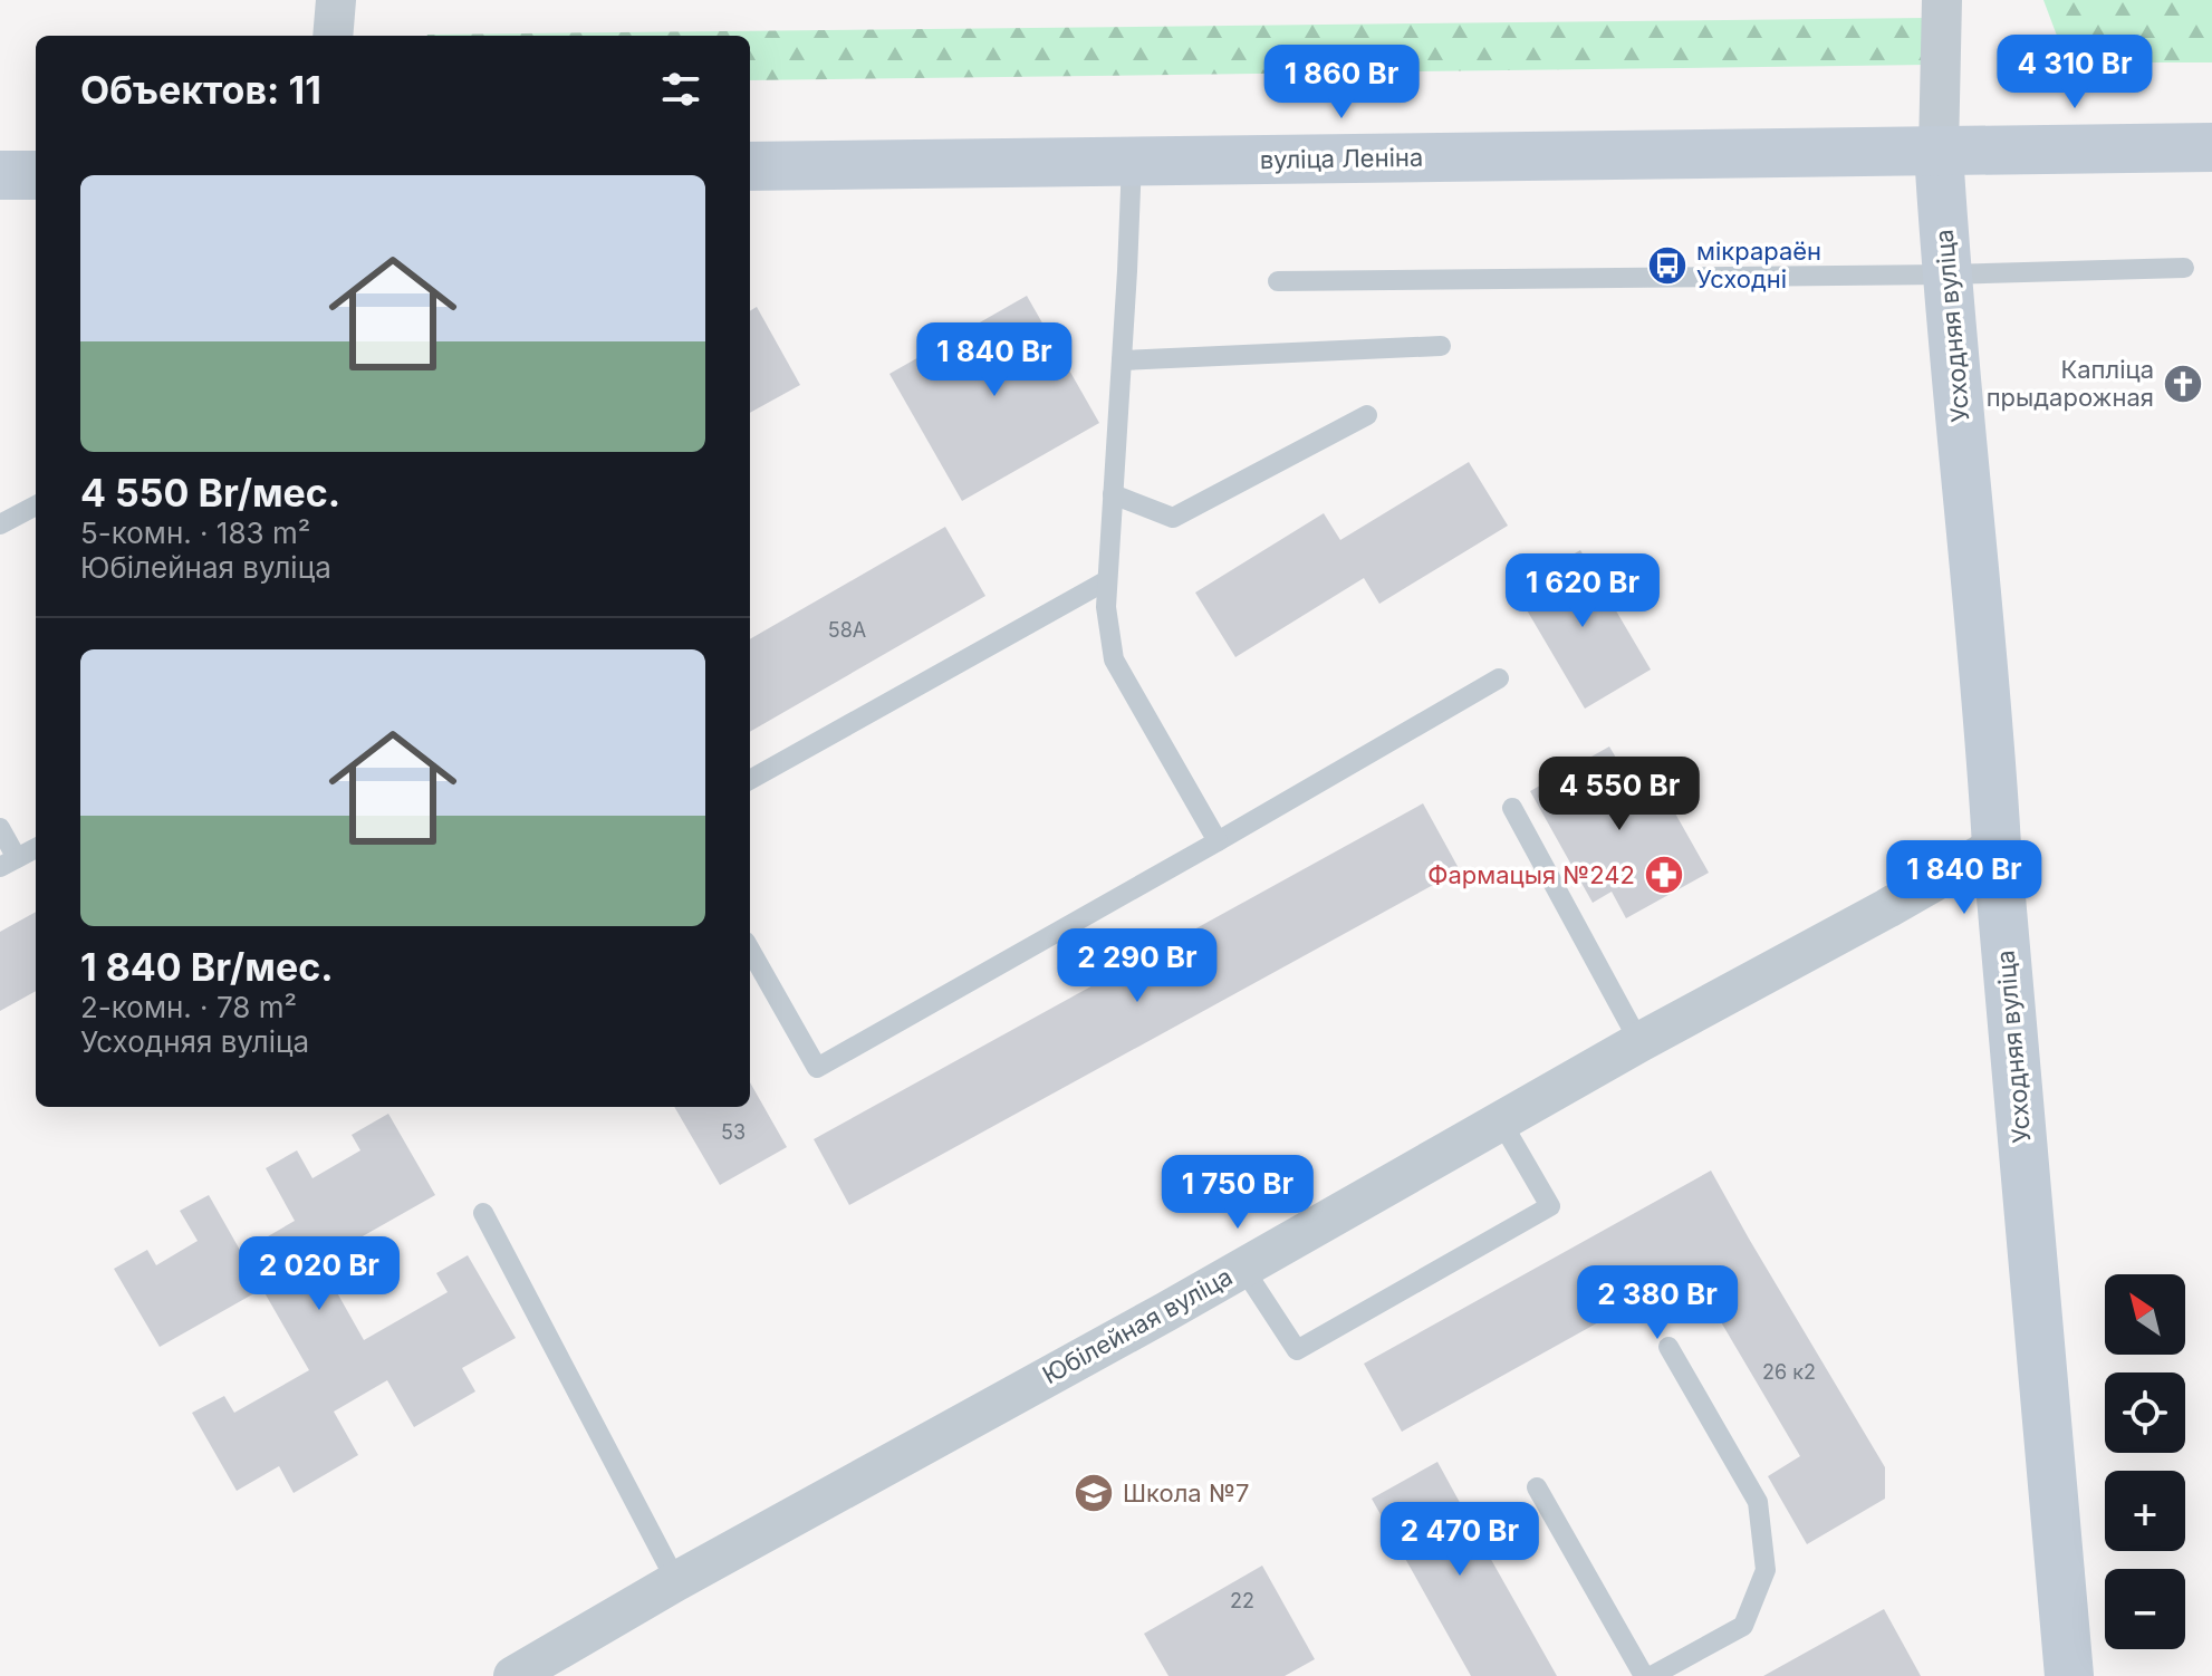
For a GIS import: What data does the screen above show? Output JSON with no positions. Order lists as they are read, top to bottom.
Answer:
{
  "streets": {
    "main road": ["вуліца Леніна", "Усходняя вуліца"],
    "street": ["Юбілейная вуліца"]
  },
  "crossings": [
    ["вуліца Леніна", "Усходняя вуліца"],
    ["Усходняя вуліца", "Юбілейная вуліца"]
  ],
  "places": {
    "bus stop": ["мікрараён Усходні"],
    "church": ["Капліца прыдарожная"],
    "pharmacy": ["Фармацыя №242"],
    "school or university": ["Школа №7"]
  },
  "house_numbers": [
    "58А",
    "53",
    "26 к2",
    "22"
  ],
  "north": "top left",
  "page": {
    "price": [
      "4 310 Br",
      "1 860 Br",
      "1 840 Br",
      "1 620 Br",
      "4 550 Br",
      "1 840 Br",
      "2 290 Br",
      "1 750 Br",
      "2 020 Br",
      "2 380 Br",
      "2 470 Br"
    ],
    "heading": "Объектов: 11",
    "list": [
      {
        "name": "4 550 Br/мес.",
        "note": "5-комн. · 183 m² · Юбілейная вуліца"
      },
      {
        "name": "1 840 Br/мес.",
        "note": "2-комн. · 78 m² · Усходняя вуліца"
      }
    ],
    "map_buttons": ["+", "−"]
  }
}
